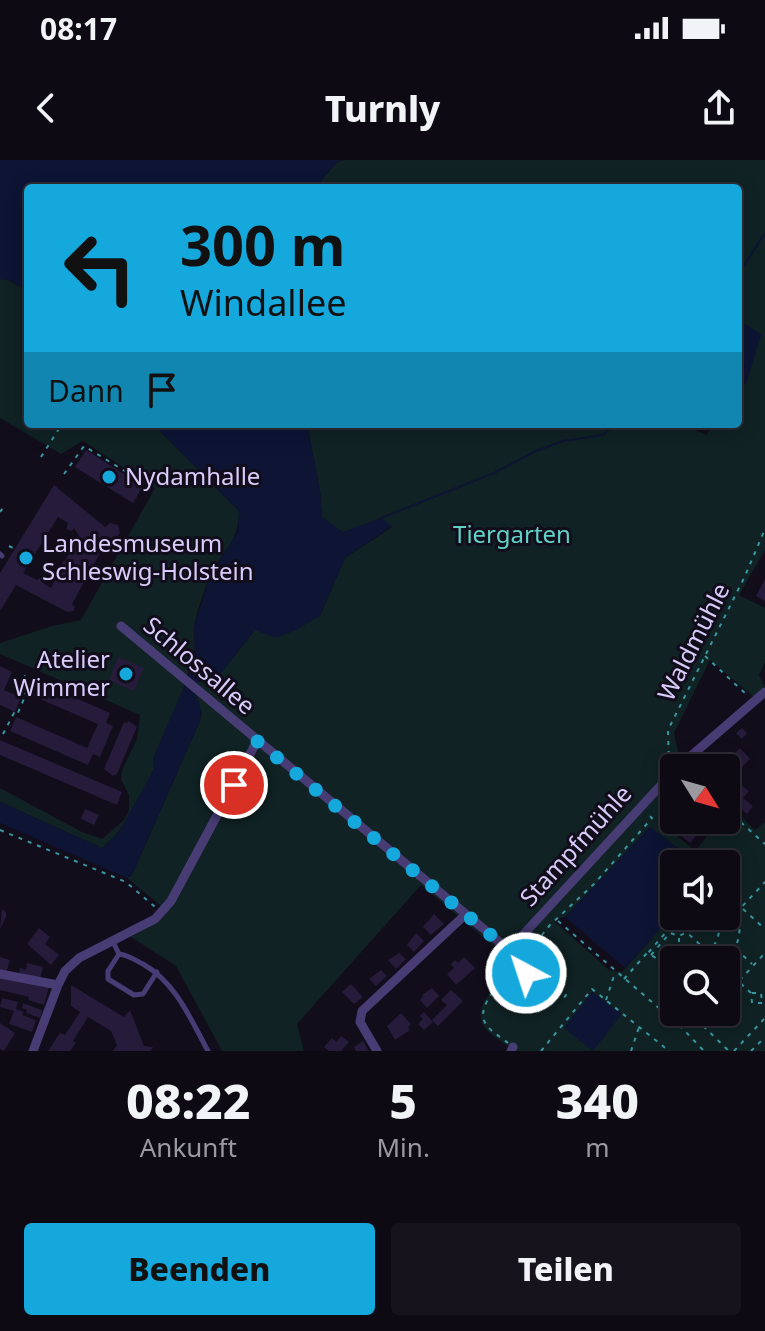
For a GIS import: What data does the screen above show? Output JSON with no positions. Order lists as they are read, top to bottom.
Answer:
{
  "streets": {
    "street": ["Schlossallee", "Stampfmühle"],
    "path": ["Waldmühle"]
  },
  "crossings": [
    ["Schlossallee", "Stampfmühle"]
  ],
  "parks": ["Tiergarten"],
  "places": ["Nydamhalle", "Landesmuseum Schleswig-Holstein", "Atelier Wimmer"],
  "north": "bottom right",
  "page": {
    "status": "08:17",
    "header": "Turnly",
    "turn": ["300 m", "Windallee"],
    "then": "Dann",
    "eta": [
      "08:22",
      "Ankunft",
      "5",
      "Min.",
      "340",
      "m"
    ],
    "buttons": ["Beenden", "Teilen"]
  }
}
